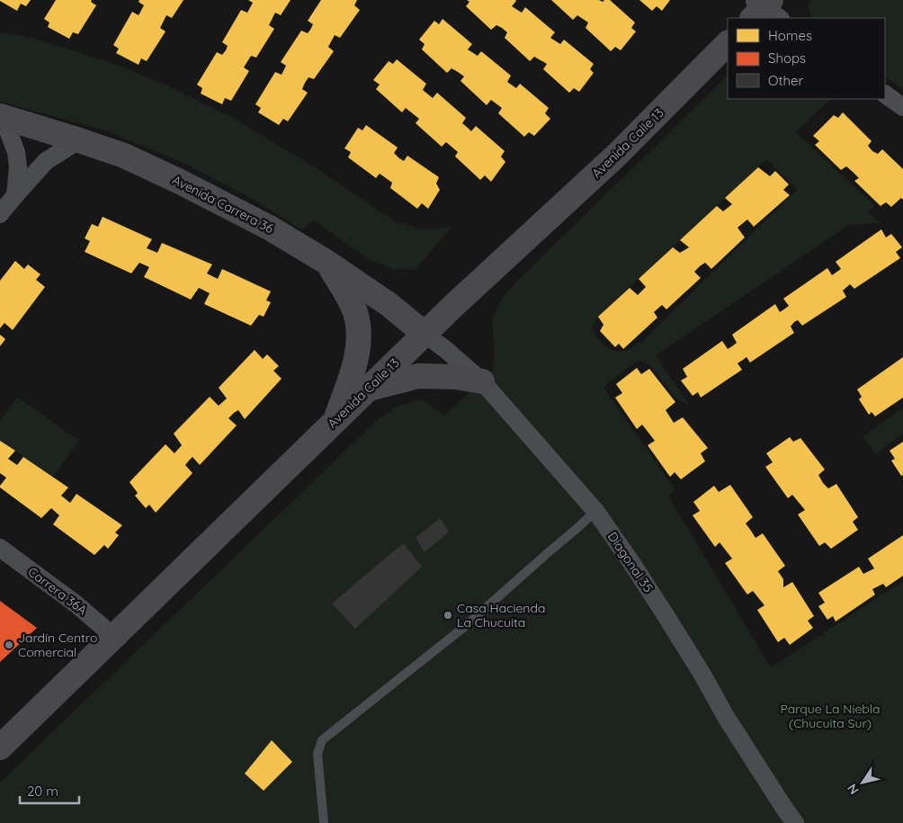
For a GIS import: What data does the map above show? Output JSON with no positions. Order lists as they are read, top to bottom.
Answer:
{
  "streets": {
    "main road": ["Avenida Calle 13", "Avenida Carrera 36"],
    "street": ["Diagonal 35", "Carrera 36A"]
  },
  "crossings": [
    ["Avenida Calle 13", "Avenida Carrera 36"],
    ["Avenida Calle 13", "Diagonal 35"],
    ["Avenida Calle 13", "Carrera 36A"],
    ["Avenida Carrera 36", "Diagonal 35"]
  ],
  "parks": ["Parque La Niebla (Chucuita Sur)"],
  "places": ["Casa Hacienda La Chucuita", "Jardín Centro Comercial"],
  "legend": ["Homes", "Shops", "Other"],
  "scale_bar": "20 m",
  "north": "bottom left"
}
